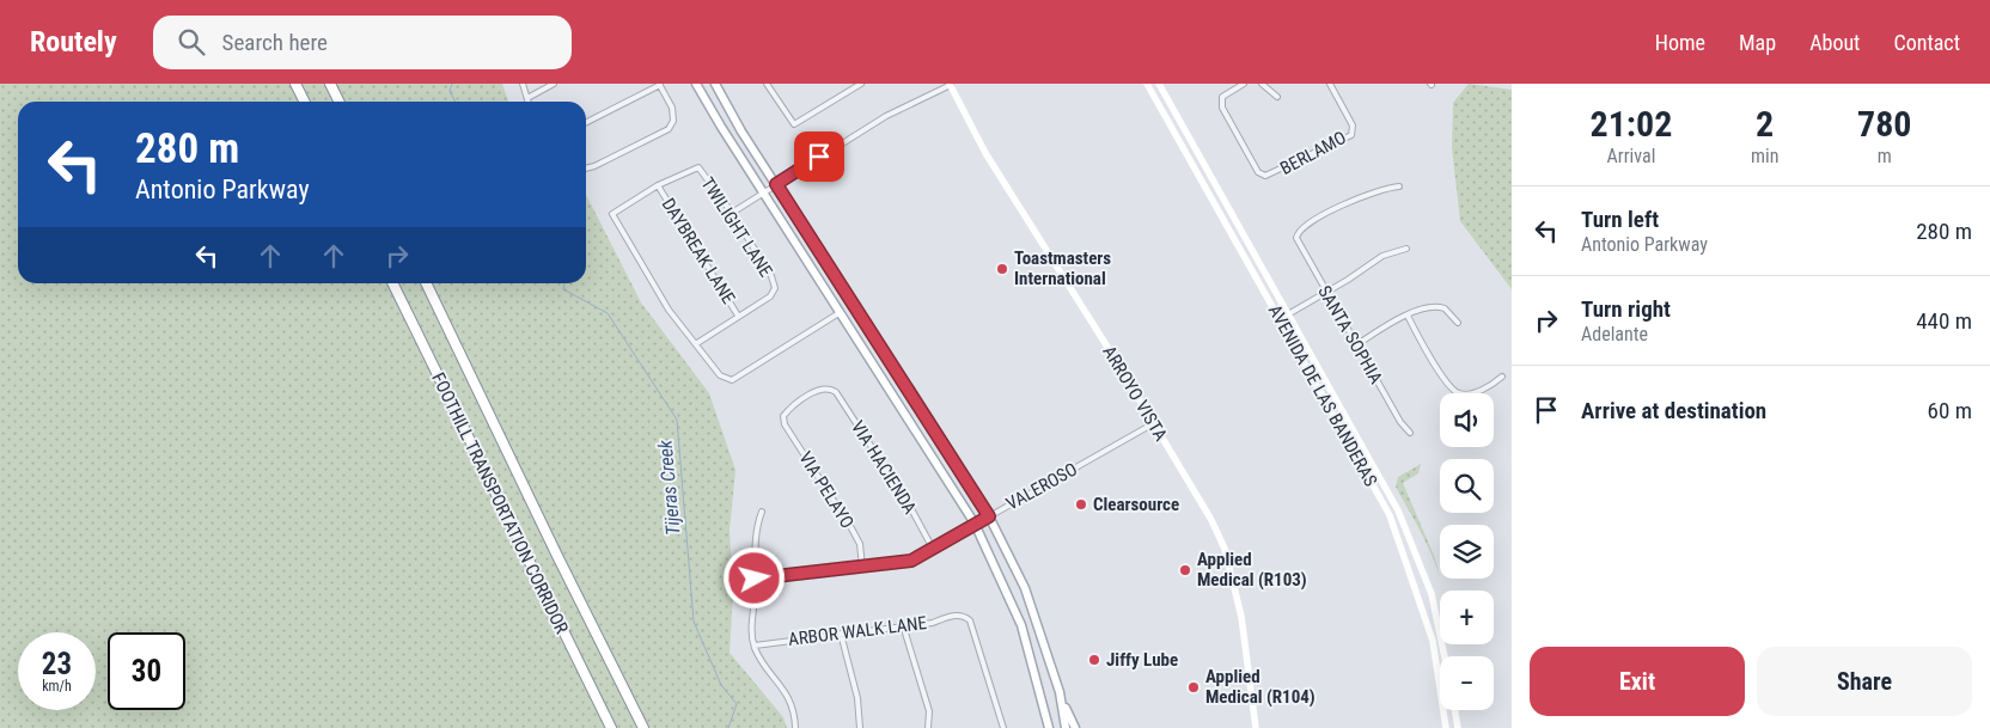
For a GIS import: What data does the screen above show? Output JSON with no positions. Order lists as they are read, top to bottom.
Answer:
{
  "streets": {
    "highway": ["FOOTHILL TRANSPORTATION CORRIDOR"],
    "main road": ["ARROYO VISTA", "AVENIDA DE LAS BANDERAS"],
    "street": [
      "BERLAMO",
      "TWILIGHT LANE",
      "DAYBREAK LANE",
      "SANTA SOPHIA",
      "VIA HACIENDA",
      "VALEROSO",
      "VIA PELAYO",
      "ARBOR WALK LANE"
    ]
  },
  "crossings": [
    ["TWILIGHT LANE", "DAYBREAK LANE"],
    ["ARROYO VISTA", "VALEROSO"],
    ["VIA HACIENDA", "VALEROSO"],
    ["VIA HACIENDA", "VIA PELAYO"],
    ["VALEROSO", "VIA PELAYO"]
  ],
  "water": ["Tijeras Creek"],
  "places": [
    "Toastmasters International",
    "Clearsource",
    "Applied Medical (R103)",
    "Jiffy Lube",
    "Applied Medical (R104)"
  ],
  "page": {
    "header": "Routely",
    "search": "Search here",
    "nav": [
      "Home",
      "Map",
      "About",
      "Contact"
    ],
    "eta": [
      "21:02",
      "Arrival",
      "2",
      "min",
      "780",
      "m"
    ],
    "turn": ["280 m", "Antonio Parkway"],
    "list": [
      {
        "name": "Turn left",
        "note": "Antonio Parkway",
        "value": "280 m"
      },
      {
        "name": "Turn right",
        "note": "Adelante",
        "value": "440 m"
      },
      {
        "name": "Arrive at destination",
        "value": "60 m"
      }
    ],
    "map_buttons": ["+", "−"],
    "speed": "23 km/h",
    "limit": "30",
    "buttons": ["Exit", "Share"]
  }
}
